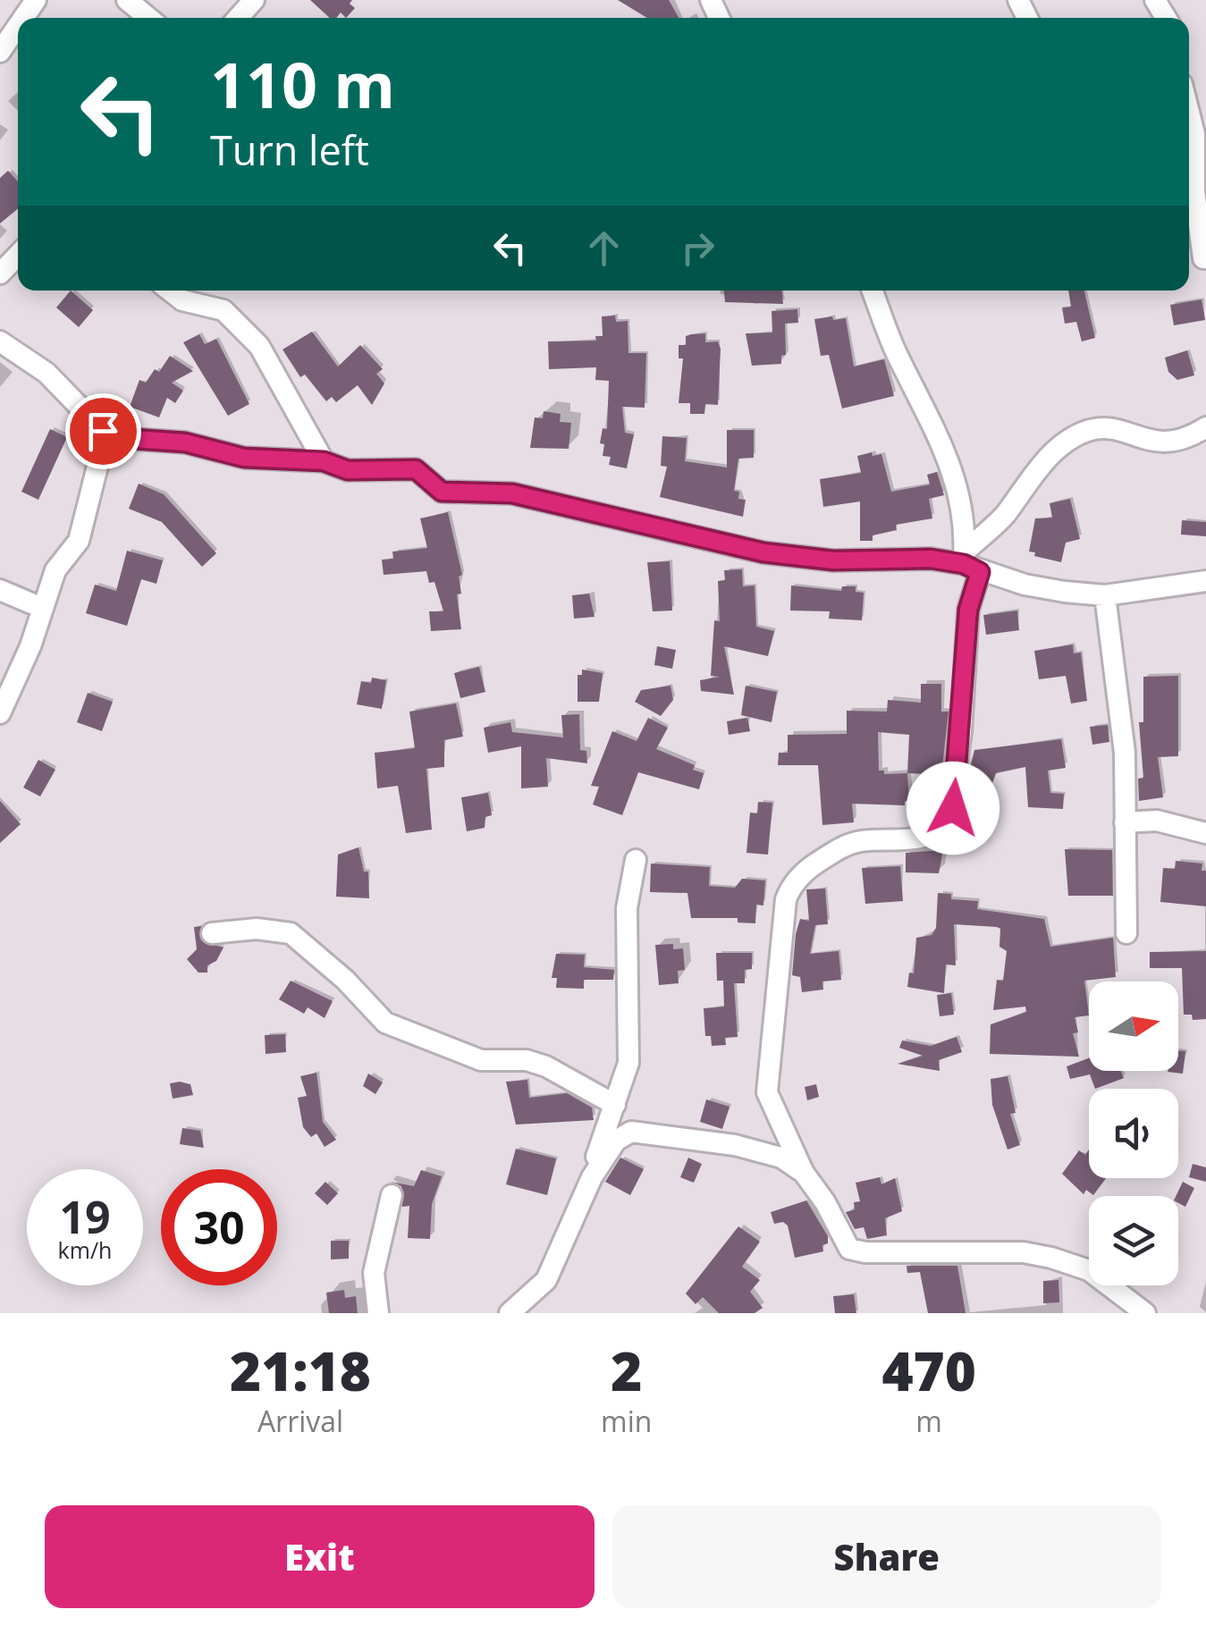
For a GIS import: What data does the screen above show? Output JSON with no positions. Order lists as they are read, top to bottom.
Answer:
{
  "north": "right",
  "page": {
    "turn": ["110 m", "Turn left"],
    "speed": "19 km/h",
    "limit": "30",
    "eta": [
      "21:18",
      "Arrival",
      "2",
      "min",
      "470",
      "m"
    ],
    "buttons": ["Exit", "Share"]
  }
}
